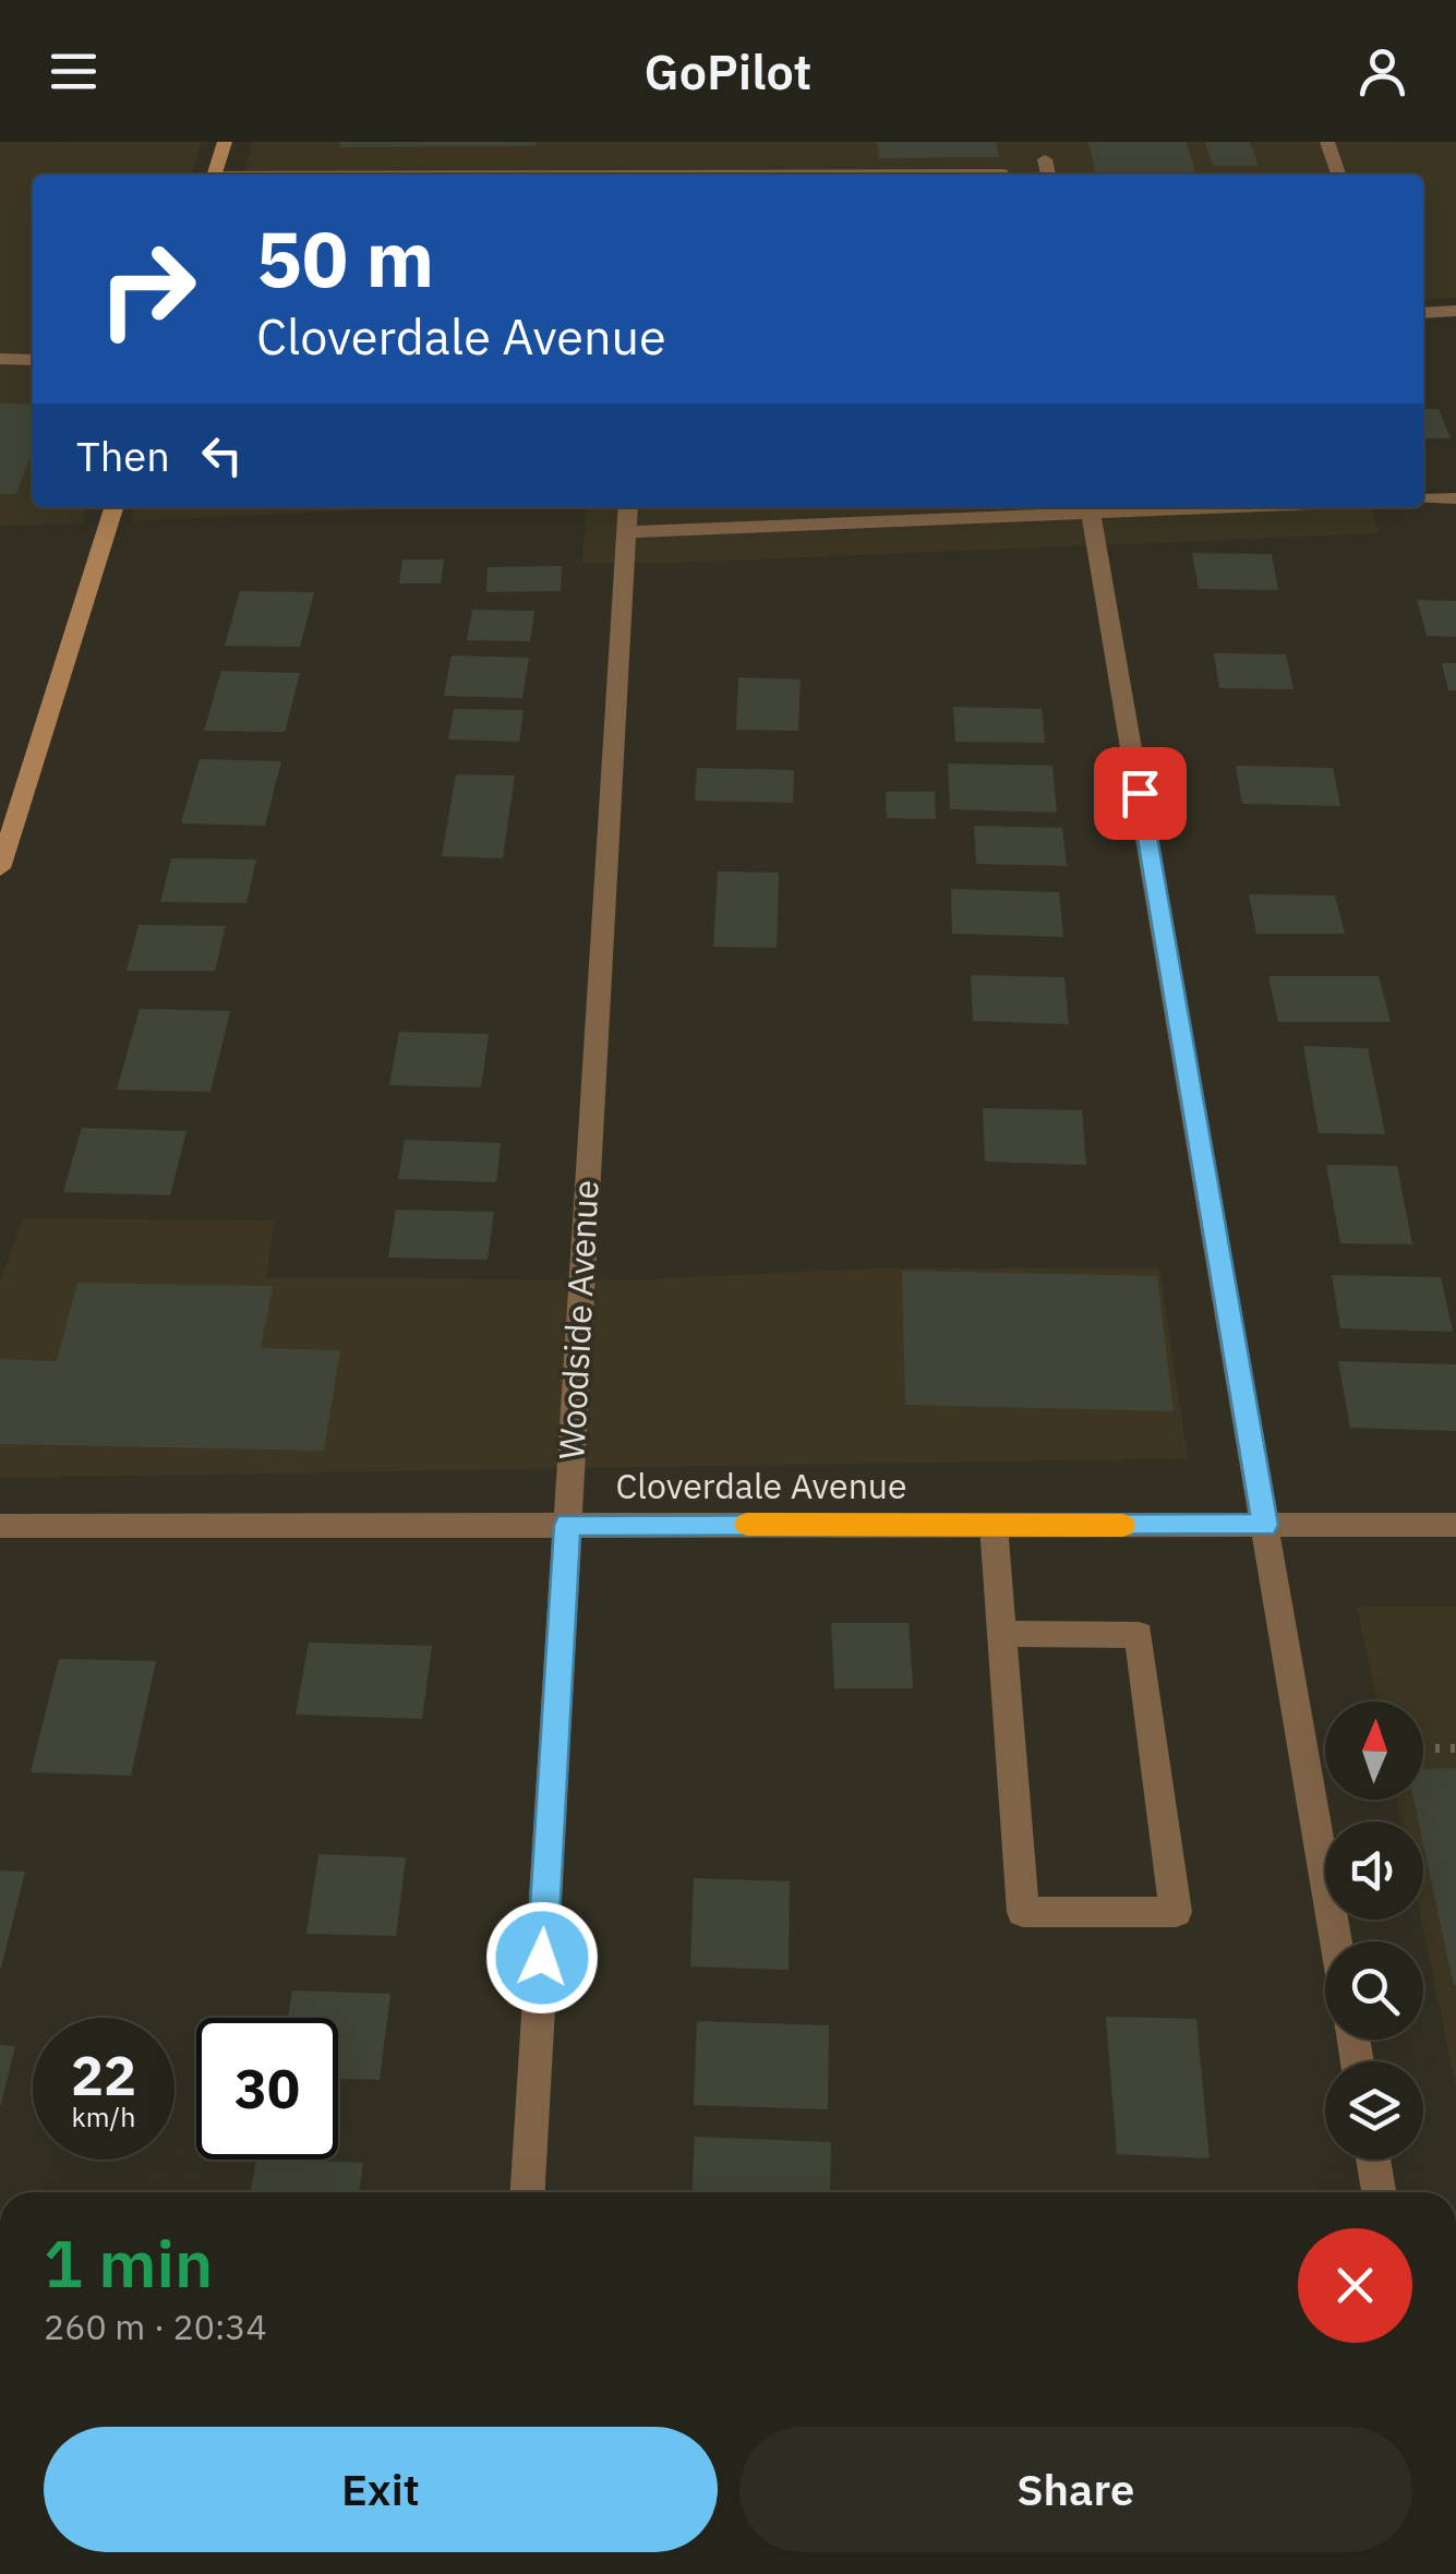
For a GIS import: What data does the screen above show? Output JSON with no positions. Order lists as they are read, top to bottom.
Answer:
{
  "streets": {
    "street": ["Woodside Avenue", "Cloverdale Avenue"]
  },
  "crossings": [
    ["Woodside Avenue", "Cloverdale Avenue"]
  ],
  "north": "top",
  "page": {
    "header": "GoPilot",
    "turn": ["50 m", "Cloverdale Avenue"],
    "then": "Then",
    "speed": "22 km/h",
    "limit": "30",
    "heading": ["1 min", "260 m · 20:34"],
    "buttons": ["Exit", "Share"]
  }
}
